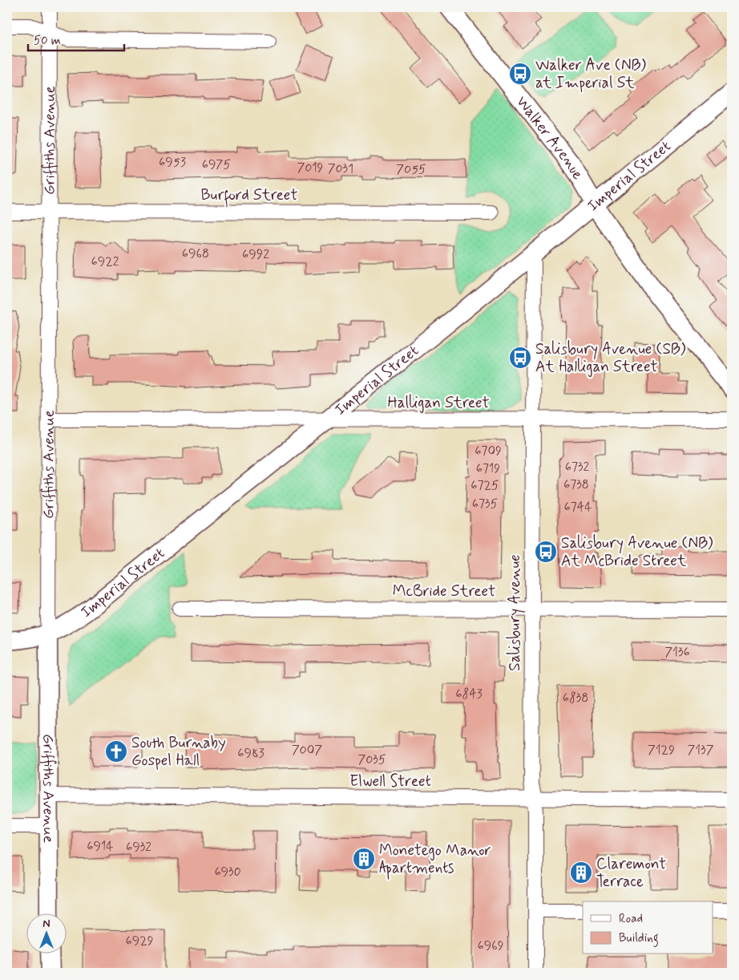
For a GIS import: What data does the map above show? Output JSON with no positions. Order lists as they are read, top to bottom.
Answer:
{
  "streets": {
    "street": [
      "Walker Avenue",
      "Griffiths Avenue",
      "Imperial Street",
      "Burford Street",
      "Halligan Street",
      "McBride Street",
      "Salisbury Avenue",
      "Elwell Street"
    ]
  },
  "crossings": [
    ["Walker Avenue", "Imperial Street"],
    ["Griffiths Avenue", "Imperial Street"],
    ["Griffiths Avenue", "Burford Street"],
    ["Griffiths Avenue", "Halligan Street"],
    ["Griffiths Avenue", "Elwell Street"],
    ["Imperial Street", "Halligan Street"],
    ["Imperial Street", "Salisbury Avenue"],
    ["Halligan Street", "Salisbury Avenue"],
    ["McBride Street", "Salisbury Avenue"],
    ["Salisbury Avenue", "Elwell Street"]
  ],
  "places": {
    "bus stop": ["Walker Ave (NB) at Imperial St", "Salisbury Avenue (SB) At Halligan Street", "Salisbury Avenue (NB) At McBride Street"],
    "church": ["South Burnaby Gospel Hall"],
    "building": ["Monetego Manor Apartments", "Claremont Terrace"]
  },
  "house_numbers": [
    "6953",
    "6975",
    "7019",
    "7031",
    "7055",
    "6968",
    "6992",
    "6922",
    "6709",
    "6732",
    "6719",
    "6738",
    "6725",
    "6735",
    "6744",
    "7136",
    "6843",
    "6838",
    "7007",
    "7129",
    "7137",
    "6983",
    "7035",
    "6914",
    "6932",
    "6930",
    "6929",
    "6969"
  ],
  "legend": ["Road", "Building"],
  "scale_bar": "50 m",
  "north": "top"
}
